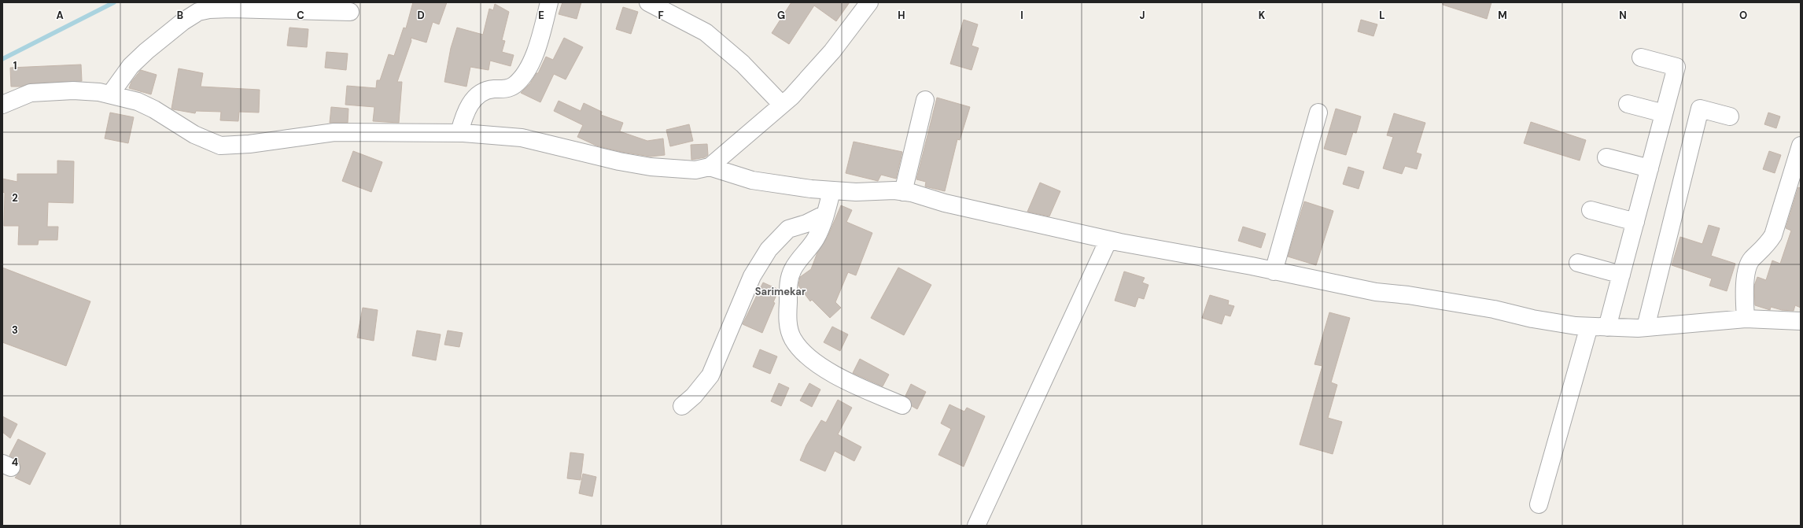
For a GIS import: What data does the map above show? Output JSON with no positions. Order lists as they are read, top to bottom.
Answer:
{
  "districts": ["Sarimekar"],
  "grid": {
    "columns": [
      "A",
      "B",
      "C",
      "D",
      "E",
      "F",
      "G",
      "H",
      "I",
      "J",
      "K",
      "L",
      "M",
      "N",
      "O"
    ],
    "rows": [
      "1",
      "2",
      "3",
      "4"
    ]
  }
}
